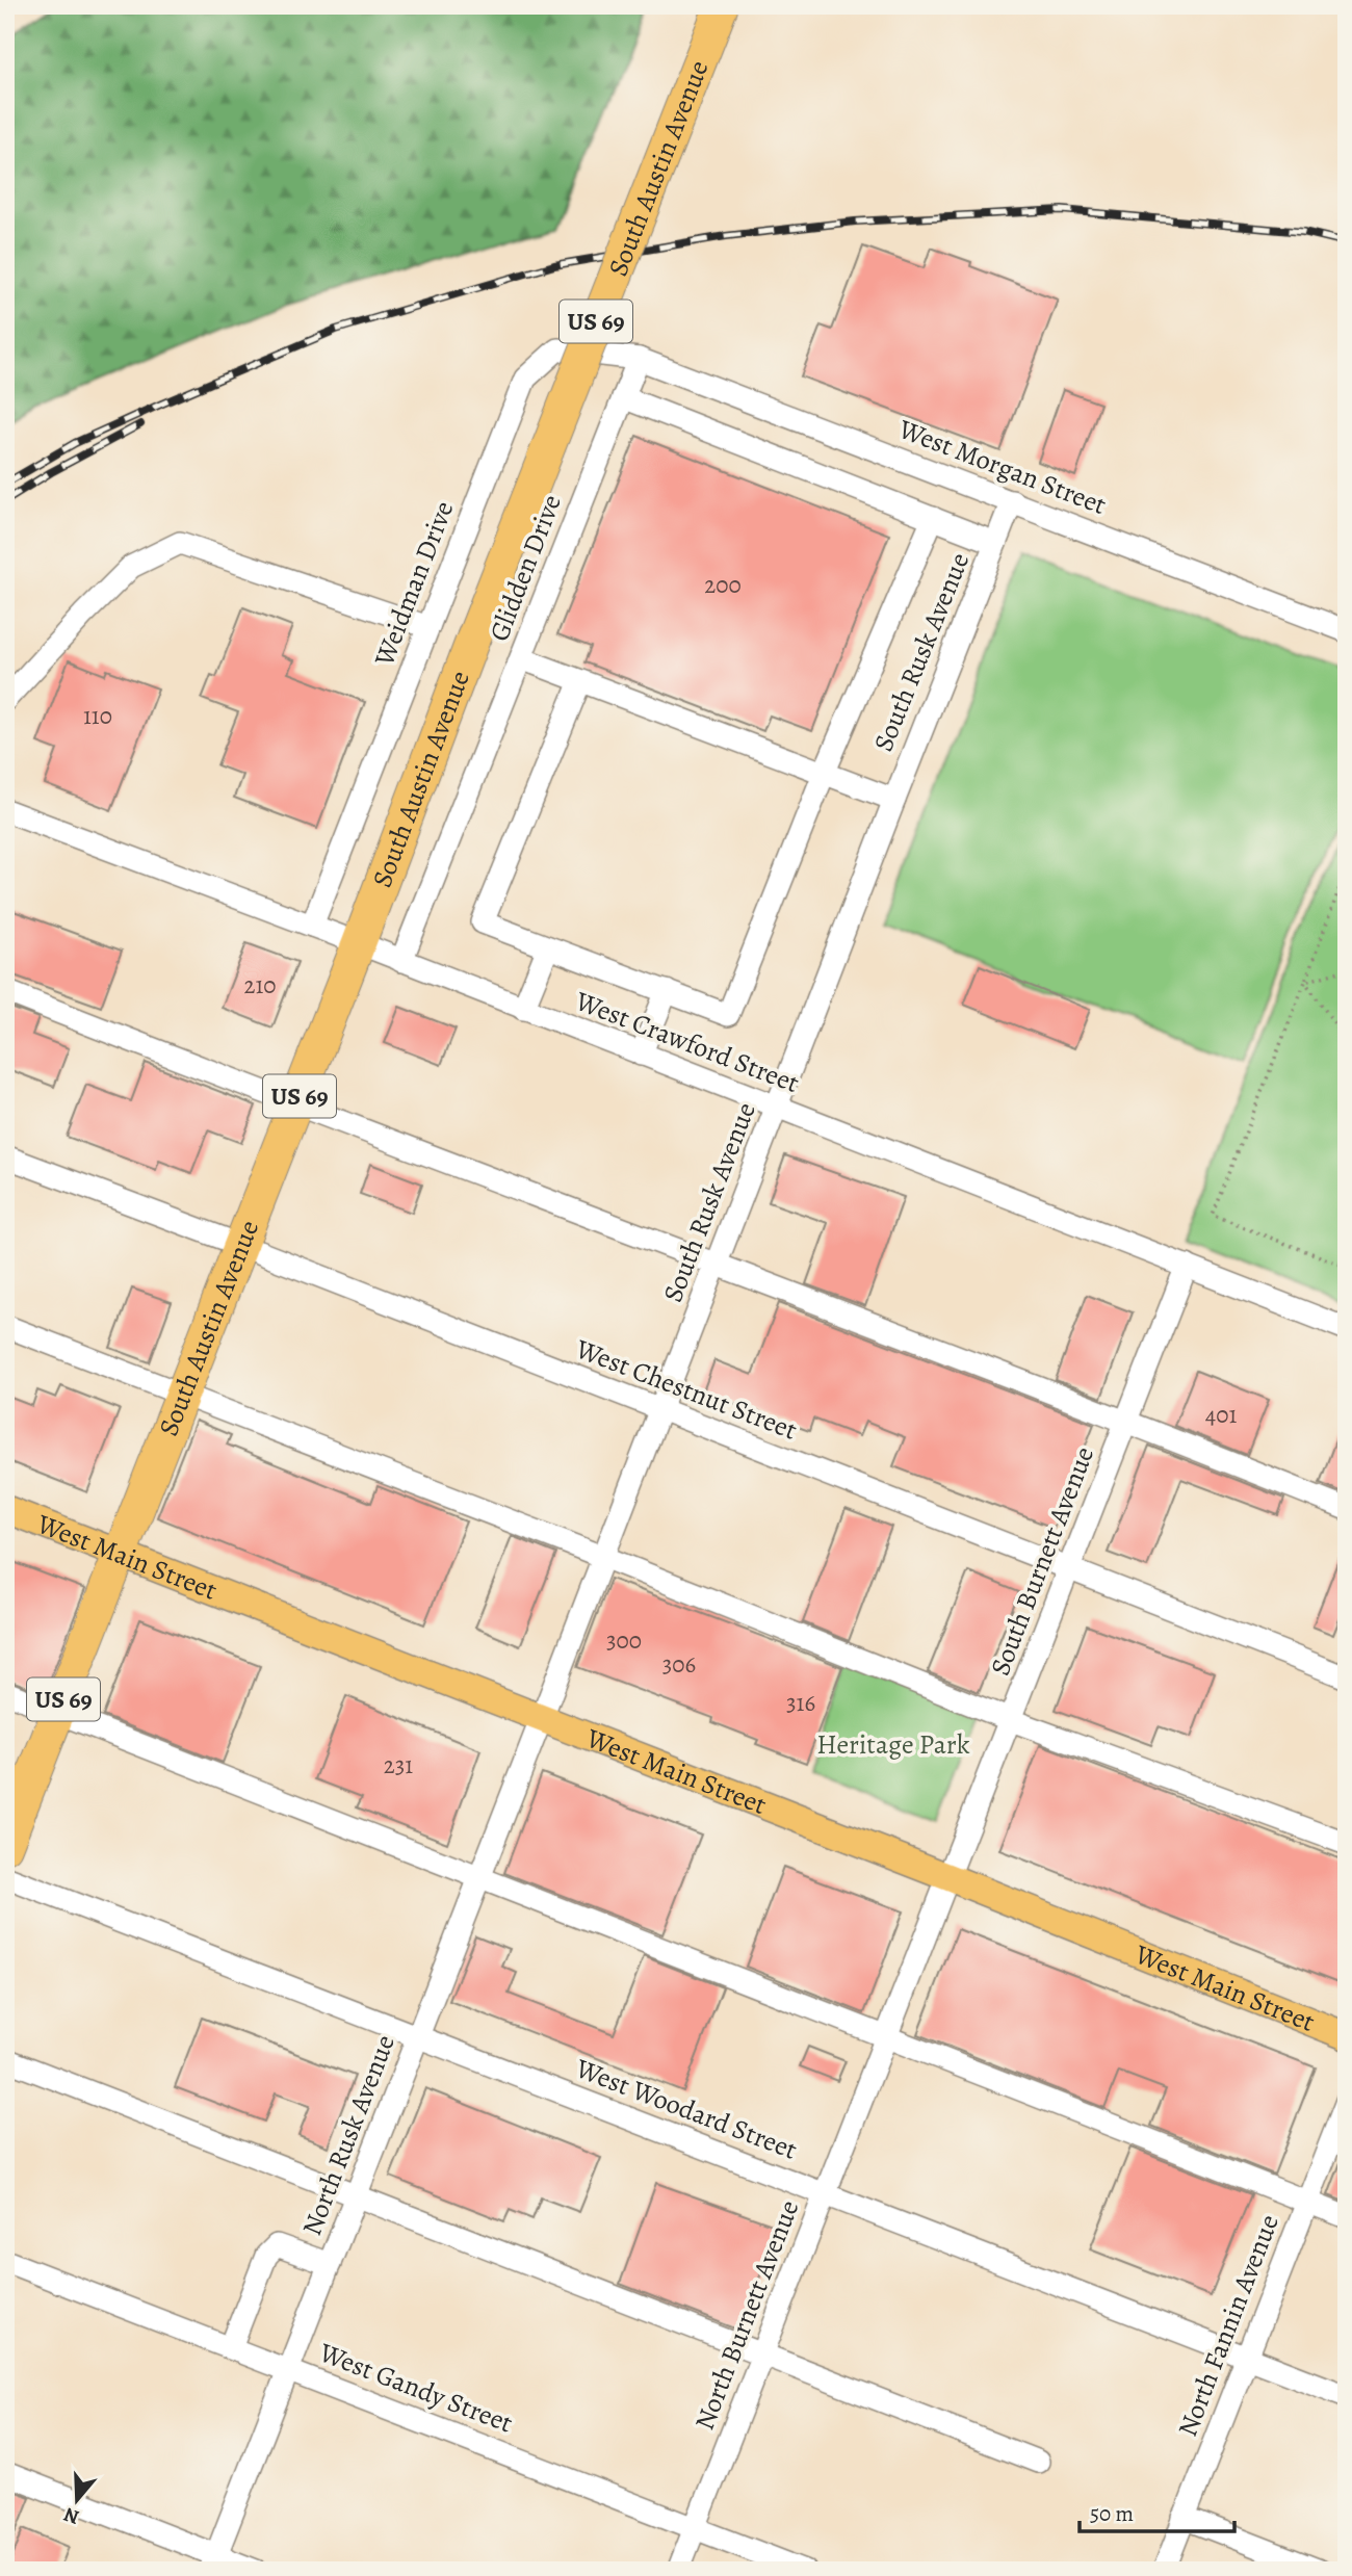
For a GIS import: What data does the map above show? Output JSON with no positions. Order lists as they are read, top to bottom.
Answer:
{
  "streets": {
    "highway": ["South Austin Avenue", "US 69"],
    "main road": ["West Main Street"],
    "street": [
      "West Morgan Street",
      "Glidden Drive",
      "Weidman Drive",
      "South Rusk Avenue",
      "West Crawford Street",
      "West Chestnut Street",
      "South Burnett Avenue",
      "West Woodard Street",
      "North Rusk Avenue",
      "North Burnett Avenue",
      "North Fannin Avenue",
      "West Gandy Street"
    ]
  },
  "crossings": [
    ["South Austin Avenue", "US 69"],
    ["South Austin Avenue", "West Crawford Street"],
    ["South Austin Avenue", "West Chestnut Street"],
    ["South Austin Avenue", "West Main Street"],
    ["US 69", "West Main Street"],
    ["West Morgan Street", "Glidden Drive"],
    ["West Morgan Street", "Weidman Drive"],
    ["West Morgan Street", "South Rusk Avenue"],
    ["Glidden Drive", "Weidman Drive"],
    ["Glidden Drive", "West Crawford Street"],
    ["Weidman Drive", "West Crawford Street"],
    ["South Rusk Avenue", "West Crawford Street"],
    ["South Rusk Avenue", "West Chestnut Street"],
    ["South Rusk Avenue", "West Main Street"],
    ["South Rusk Avenue", "North Rusk Avenue"],
    ["West Crawford Street", "South Burnett Avenue"],
    ["West Chestnut Street", "South Burnett Avenue"],
    ["West Main Street", "South Burnett Avenue"],
    ["West Main Street", "North Rusk Avenue"],
    ["West Main Street", "North Burnett Avenue"],
    ["South Burnett Avenue", "North Burnett Avenue"],
    ["West Woodard Street", "North Rusk Avenue"],
    ["West Woodard Street", "North Burnett Avenue"],
    ["West Woodard Street", "North Fannin Avenue"],
    ["North Rusk Avenue", "West Gandy Street"],
    ["North Burnett Avenue", "West Gandy Street"]
  ],
  "parks": ["Heritage Park"],
  "house_numbers": [
    "200",
    "110",
    "210",
    "401",
    "300",
    "306",
    "316",
    "231"
  ],
  "scale_bar": "50 m",
  "north": "bottom"
}
